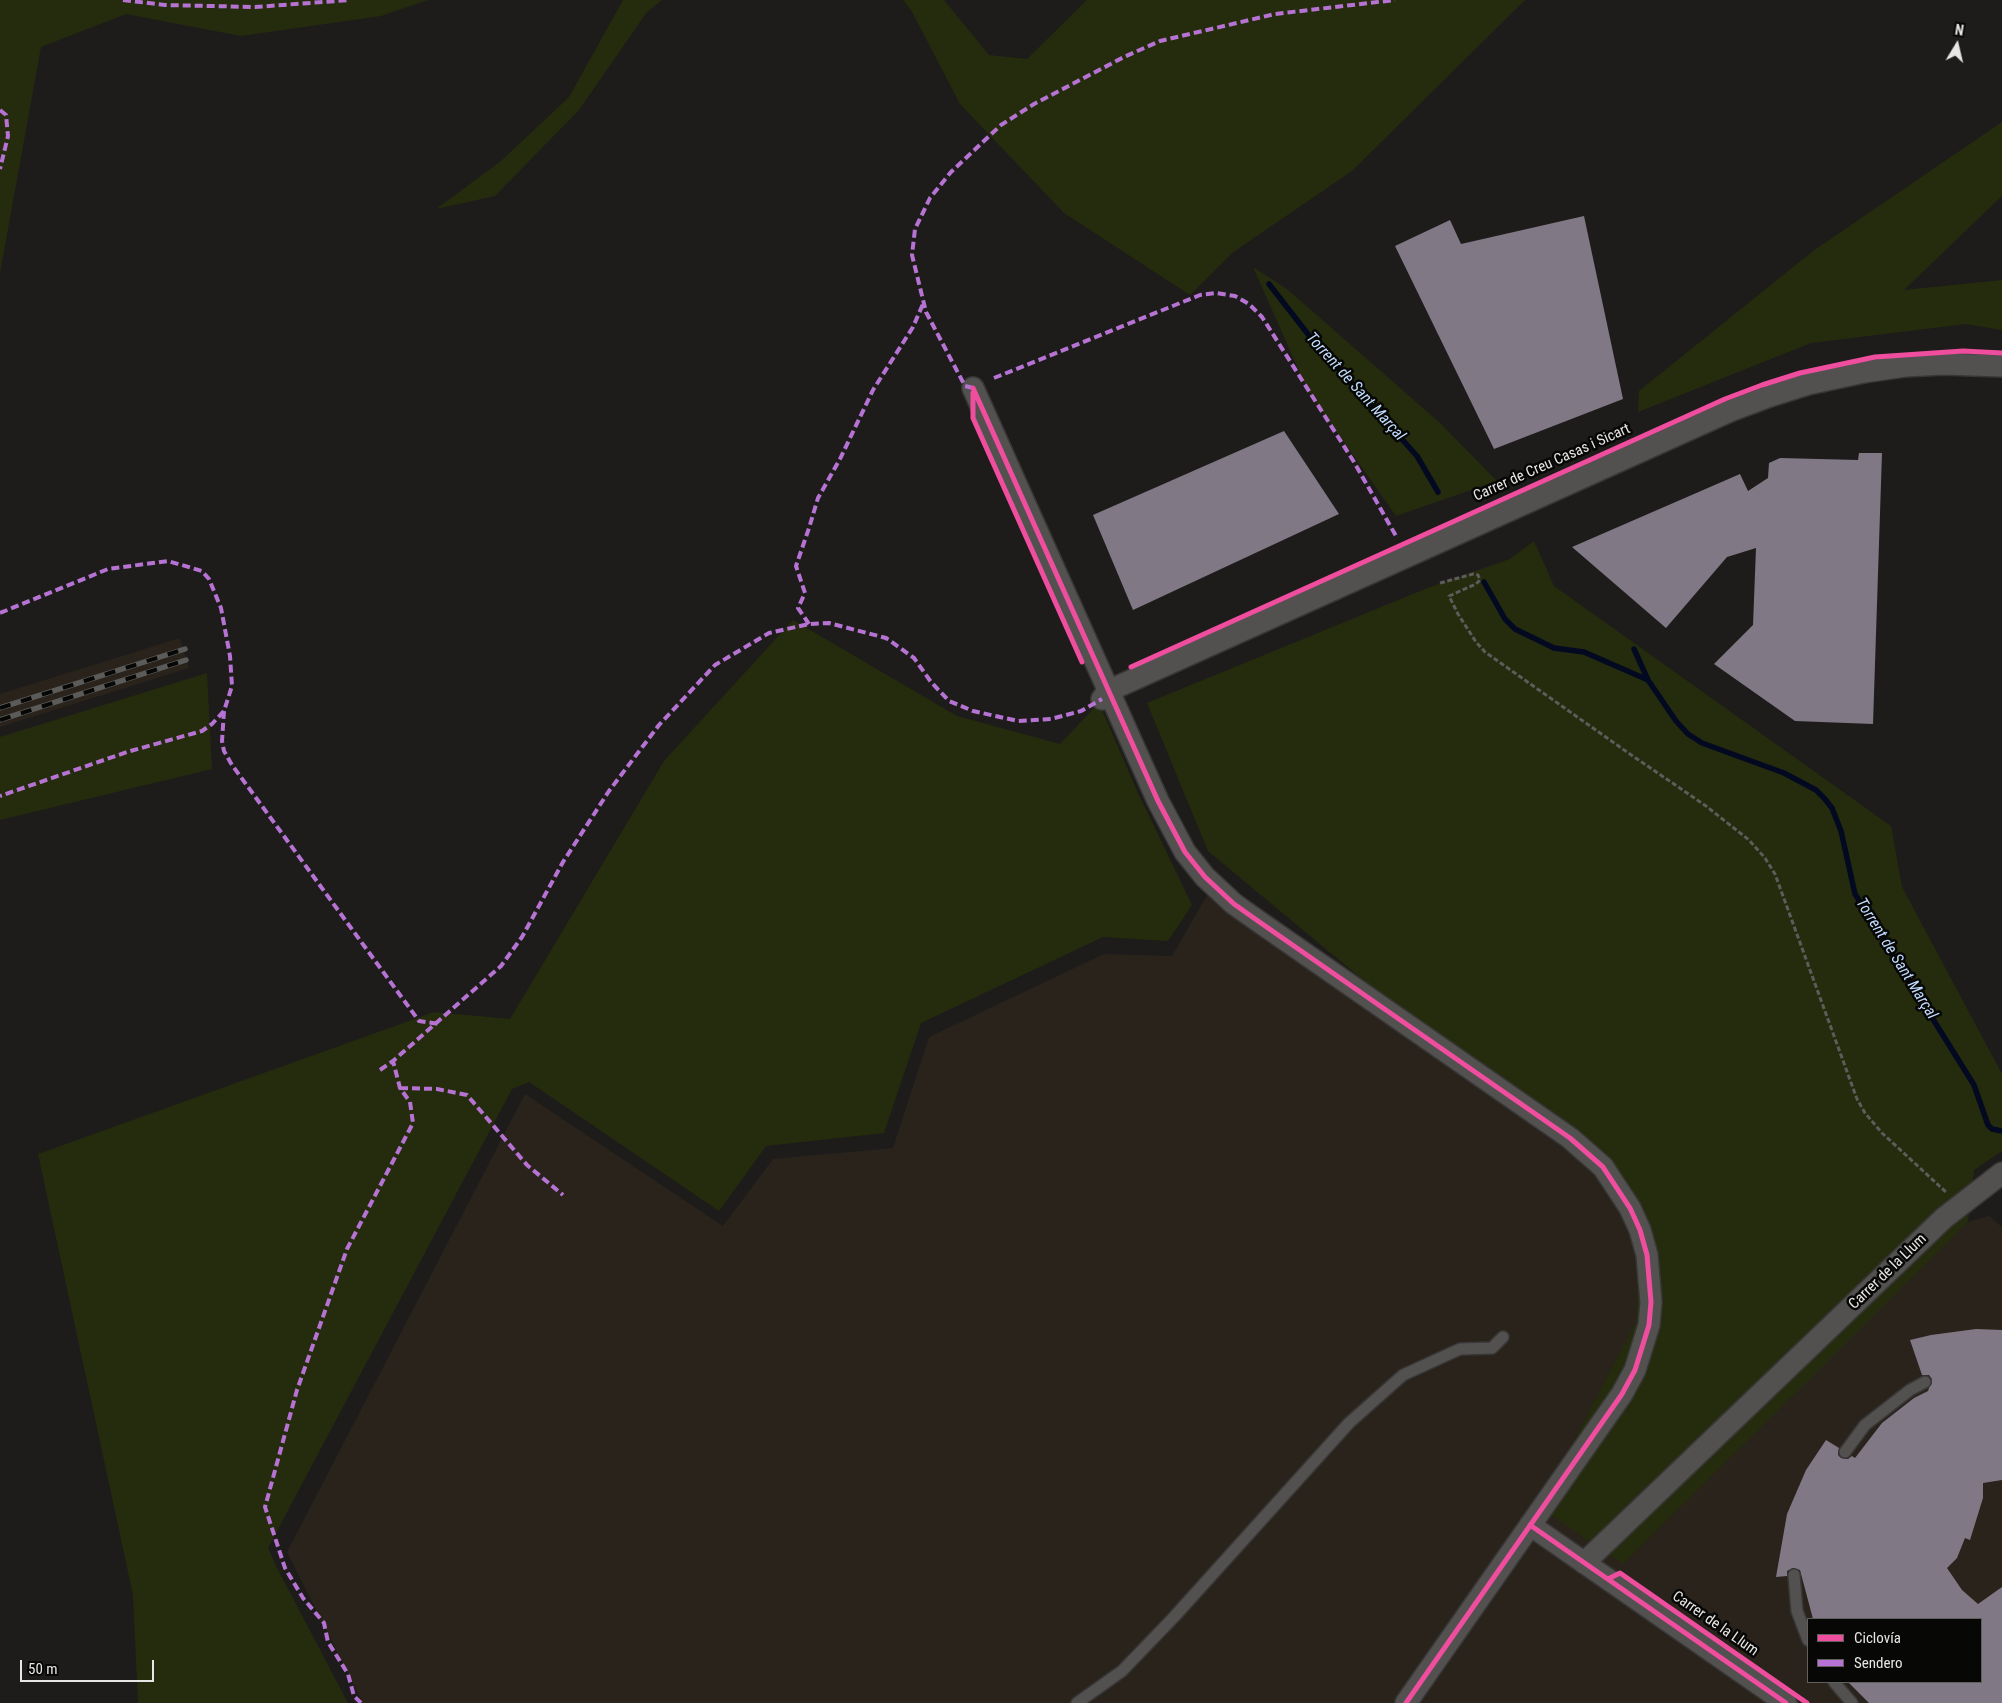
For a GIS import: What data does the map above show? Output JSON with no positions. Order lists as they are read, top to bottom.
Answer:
{
  "streets": {
    "street": ["Carrer de Creu Casas i Sicart", "Carrer de la Llum"]
  },
  "water": ["Torrent de Sant Marçal"],
  "legend": ["Ciclovía", "Sendero"],
  "scale_bar": "50 m",
  "north": "top"
}
